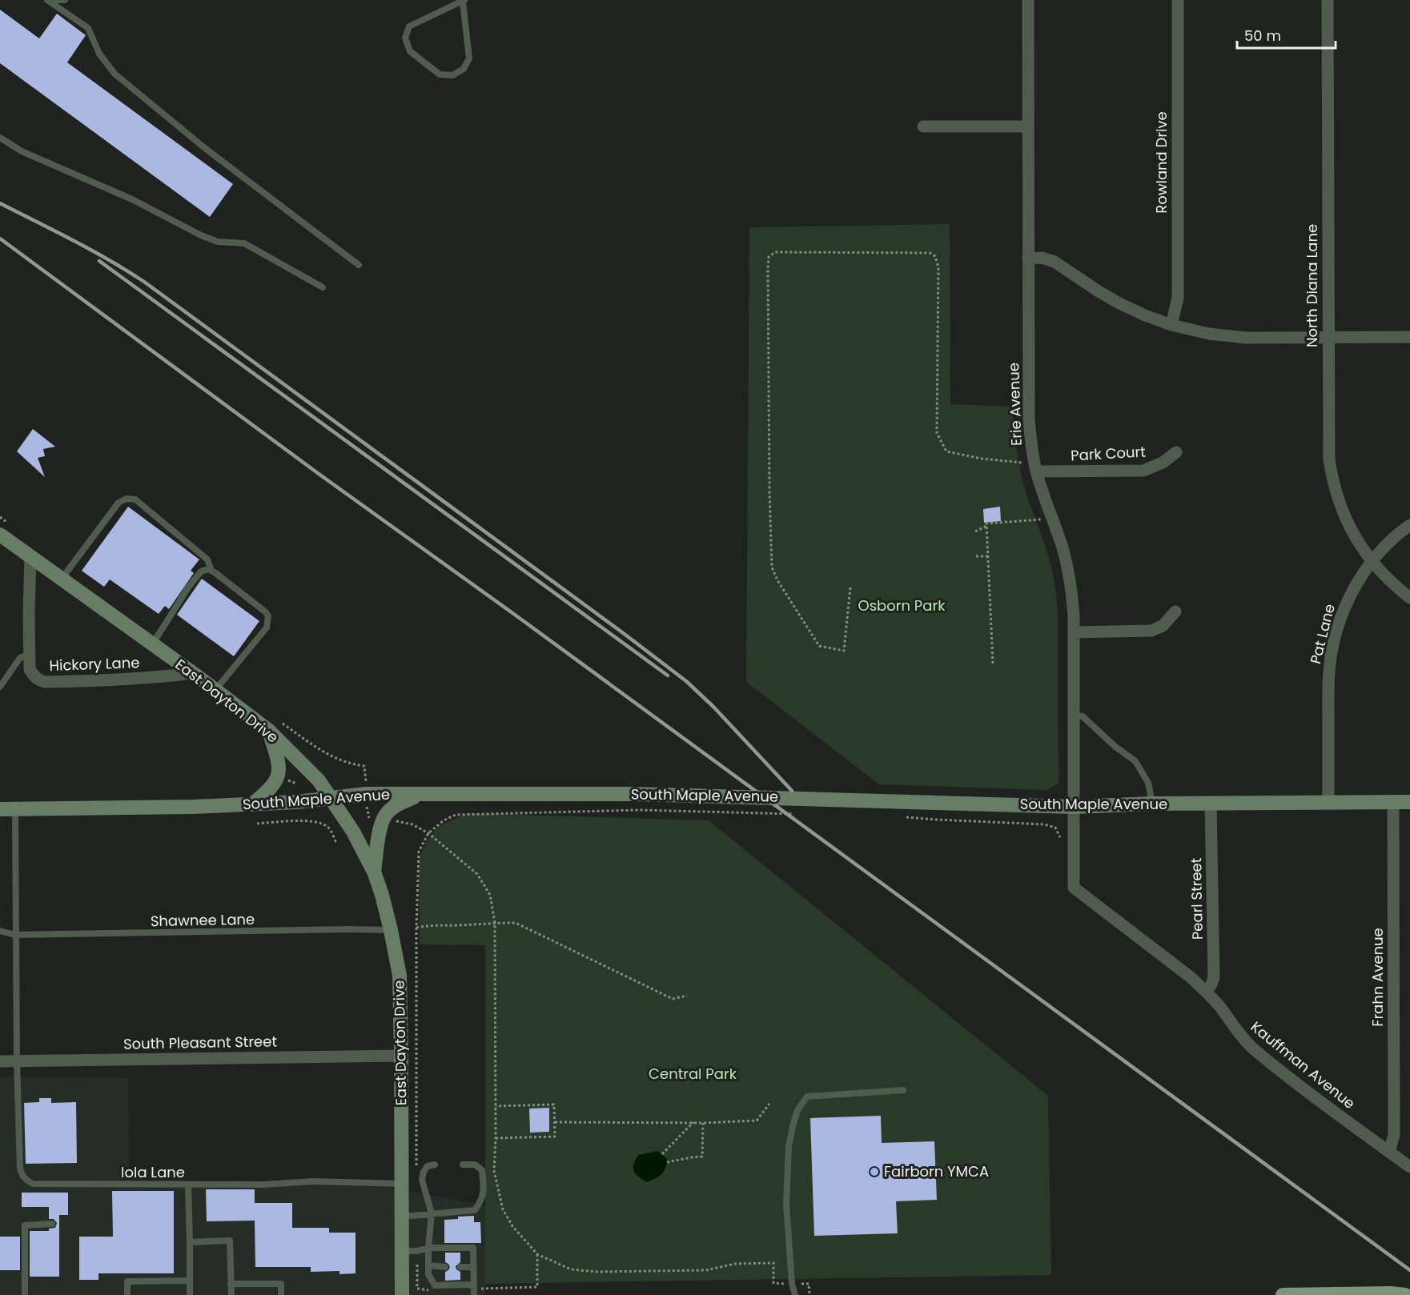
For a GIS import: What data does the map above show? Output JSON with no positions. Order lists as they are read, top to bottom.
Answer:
{
  "streets": {
    "main road": ["East Dayton Drive", "South Maple Avenue"],
    "street": [
      "Rowland Drive",
      "North Diana Lane",
      "Erie Avenue",
      "Park Court",
      "Pat Lane",
      "Hickory Lane",
      "Pearl Street",
      "Frahn Avenue",
      "South Pleasant Street",
      "Kauffman Avenue"
    ],
    "lane": ["Shawnee Lane", "Iola Lane"]
  },
  "crossings": [
    ["North Diana Lane", "Pat Lane"],
    ["Erie Avenue", "Park Court"],
    ["Erie Avenue", "South Maple Avenue"],
    ["Erie Avenue", "Kauffman Avenue"],
    ["Pat Lane", "South Maple Avenue"],
    ["Hickory Lane", "East Dayton Drive"],
    ["East Dayton Drive", "South Maple Avenue"],
    ["East Dayton Drive", "Shawnee Lane"],
    ["East Dayton Drive", "South Pleasant Street"],
    ["East Dayton Drive", "Iola Lane"],
    ["South Maple Avenue", "Pearl Street"],
    ["South Maple Avenue", "Frahn Avenue"],
    ["Pearl Street", "Kauffman Avenue"],
    ["Frahn Avenue", "Kauffman Avenue"],
    ["South Pleasant Street", "Iola Lane"]
  ],
  "parks": ["Osborn Park", "Central Park"],
  "places": ["Fairborn YMCA"],
  "scale_bar": "50 m"
}
